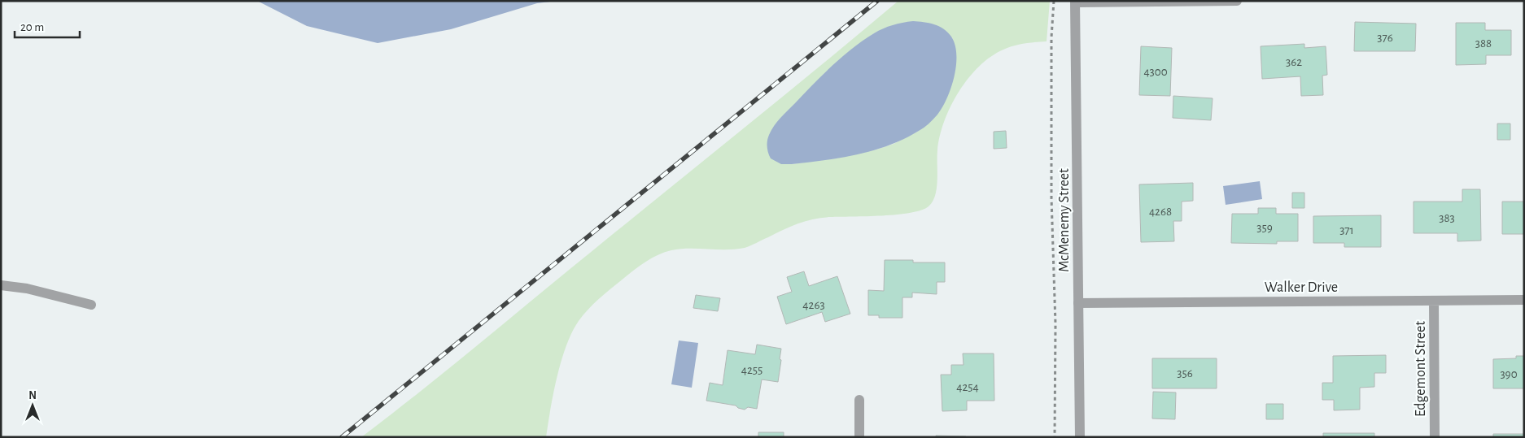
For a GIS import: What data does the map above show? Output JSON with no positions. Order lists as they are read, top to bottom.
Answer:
{
  "streets": {
    "street": ["McMenemy Street", "Walker Drive", "Edgemont Street"]
  },
  "crossings": [
    ["McMenemy Street", "Walker Drive"],
    ["Walker Drive", "Edgemont Street"]
  ],
  "house_numbers": [
    "376",
    "388",
    "362",
    "4300",
    "4268",
    "383",
    "359",
    "371",
    "4263",
    "4255",
    "356",
    "390",
    "4254"
  ],
  "scale_bar": "20 m",
  "north": "top"
}
